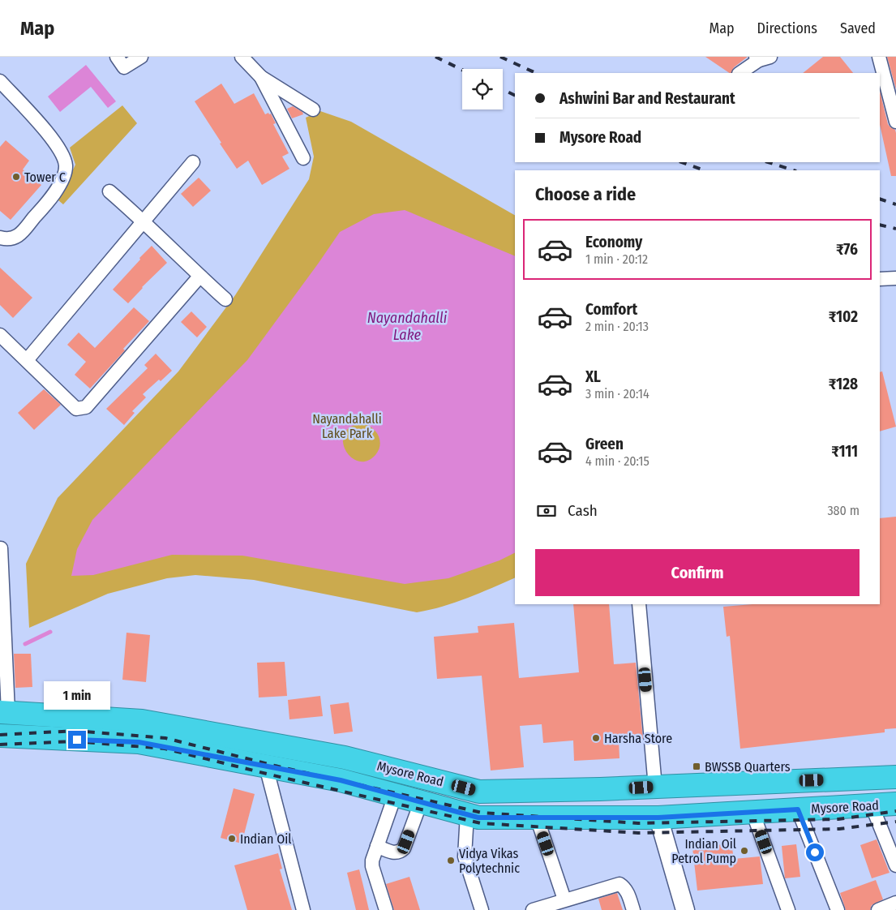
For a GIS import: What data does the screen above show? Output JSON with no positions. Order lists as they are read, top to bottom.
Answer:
{
  "streets": {
    "highway": ["Mysore Road"]
  },
  "water": ["Nayandahalli Lake"],
  "parks": ["Nayandahalli Lake Park"],
  "places": {
    "other": [
      "Tower C",
      "Harsha Store",
      "Indian Oil",
      "Indian Oil Petrol Pump",
      "Vidya Vikas Polytechnic"
    ],
    "transit": ["BWSSB Quarters"]
  },
  "page": {
    "header": "Map",
    "nav": ["Map", "Directions", "Saved"],
    "banner": ["Ashwini Bar and Restaurant", "Mysore Road"],
    "heading": "Choose a ride",
    "list": [
      {
        "name": "Economy",
        "note": "1 min · 20:12",
        "value": "₹76"
      },
      {
        "name": "Comfort",
        "note": "2 min · 20:13",
        "value": "₹102"
      },
      {
        "name": "XL",
        "note": "3 min · 20:14",
        "value": "₹128"
      },
      {
        "name": "Green",
        "note": "4 min · 20:15",
        "value": "₹111"
      }
    ],
    "pay": ["Cash", "380 m"],
    "buttons": "Confirm",
    "bubble": "1 min"
  }
}
